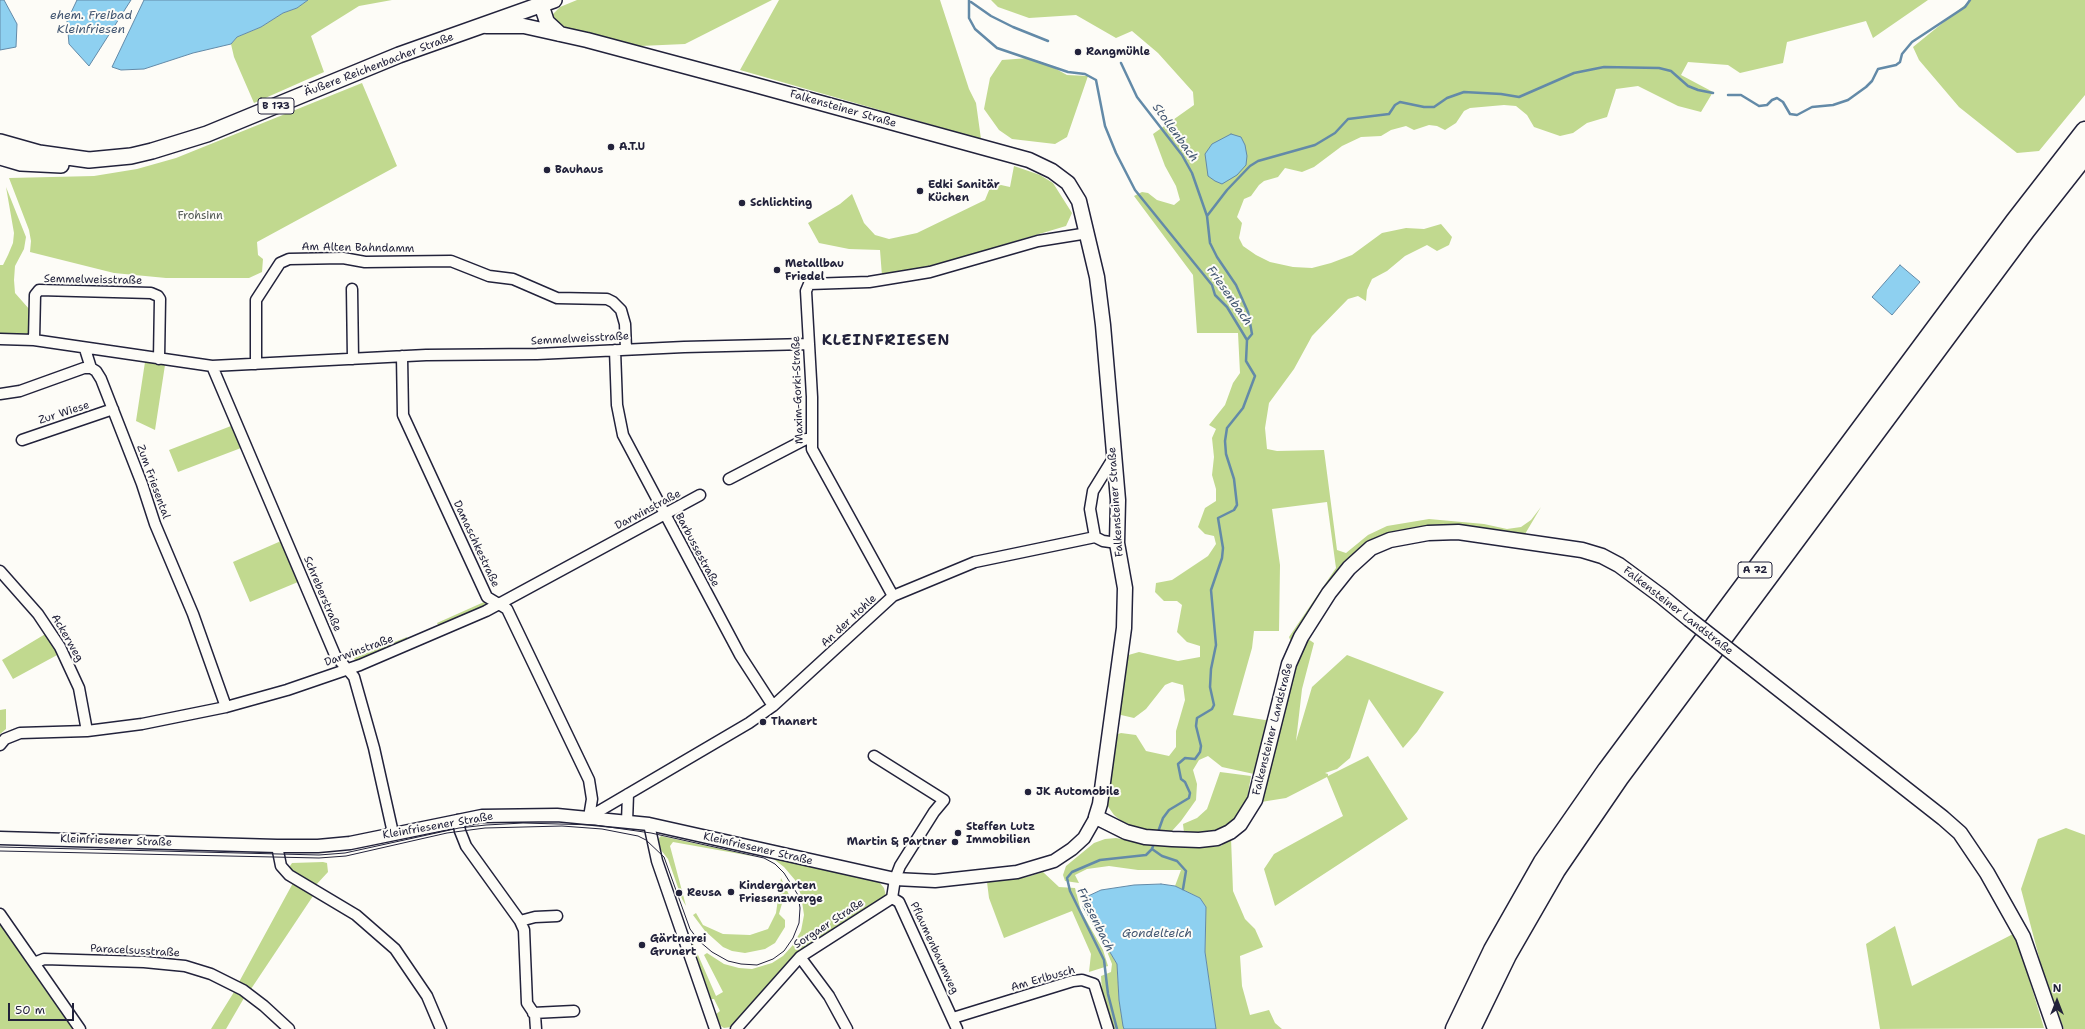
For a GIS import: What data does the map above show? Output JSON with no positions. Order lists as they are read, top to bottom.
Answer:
{
  "streets": {
    "highway": ["A 72"],
    "main road": [
      "Äußere Reichenbacher Straße",
      "B 173",
      "Falkensteiner Straße",
      "Falkensteiner Landstraße"
    ],
    "street": [
      "Am Alten Bahndamm",
      "Semmelweisstraße",
      "Maxim-Gorki-Straße",
      "Zur Wiese",
      "Zum Friesental",
      "Darwinstraße",
      "Damaschkestraße",
      "Barbussestraße",
      "Schreberstraße",
      "An der Hohle",
      "Ackerweg",
      "Kleinfriesener Straße",
      "Sorgaer Straße",
      "Pflaumenbaumweg",
      "Paracelsusstraße",
      "Am Erlbusch"
    ]
  },
  "crossings": [
    ["Äußere Reichenbacher Straße", "Falkensteiner Straße"],
    ["Falkensteiner Straße", "Maxim-Gorki-Straße"],
    ["Falkensteiner Straße", "Falkensteiner Landstraße"],
    ["Falkensteiner Straße", "An der Hohle"],
    ["Falkensteiner Straße", "Kleinfriesener Straße"],
    ["Am Alten Bahndamm", "Semmelweisstraße"],
    ["Semmelweisstraße", "Maxim-Gorki-Straße"],
    ["Semmelweisstraße", "Zum Friesental"],
    ["Semmelweisstraße", "Damaschkestraße"],
    ["Semmelweisstraße", "Barbussestraße"],
    ["Semmelweisstraße", "Schreberstraße"],
    ["Maxim-Gorki-Straße", "An der Hohle"],
    ["Zur Wiese", "Zum Friesental"],
    ["Zum Friesental", "Darwinstraße"],
    ["Darwinstraße", "Damaschkestraße"],
    ["Darwinstraße", "Barbussestraße"],
    ["Darwinstraße", "Schreberstraße"],
    ["Darwinstraße", "Ackerweg"],
    ["Damaschkestraße", "An der Hohle"],
    ["Damaschkestraße", "Kleinfriesener Straße"],
    ["Barbussestraße", "An der Hohle"],
    ["Schreberstraße", "Kleinfriesener Straße"],
    ["Falkensteiner Landstraße", "Kleinfriesener Straße"],
    ["An der Hohle", "Kleinfriesener Straße"],
    ["Sorgaer Straße", "Pflaumenbaumweg"],
    ["Pflaumenbaumweg", "Am Erlbusch"]
  ],
  "districts": ["KLEINFRIESEN"],
  "water": [
    "ehem. Freibad Kleinfriesen",
    "Stollenbach",
    "Friesenbach",
    "Gondelteich"
  ],
  "parks": ["Frohsinn"],
  "places": [
    "Rangmühle",
    "A.T.U",
    "Bauhaus",
    "Edki Sanitär Küchen",
    "Schlichting",
    "Metallbau Friedel",
    "Thanert",
    "JK Automobile",
    "Steffen Lutz Immobilien",
    "Martin & Partner",
    "Kindergarten Friesenzwerge",
    "Reusa",
    "Gärtnerei Grunert"
  ],
  "scale_bar": "50 m",
  "north": "top"
}
